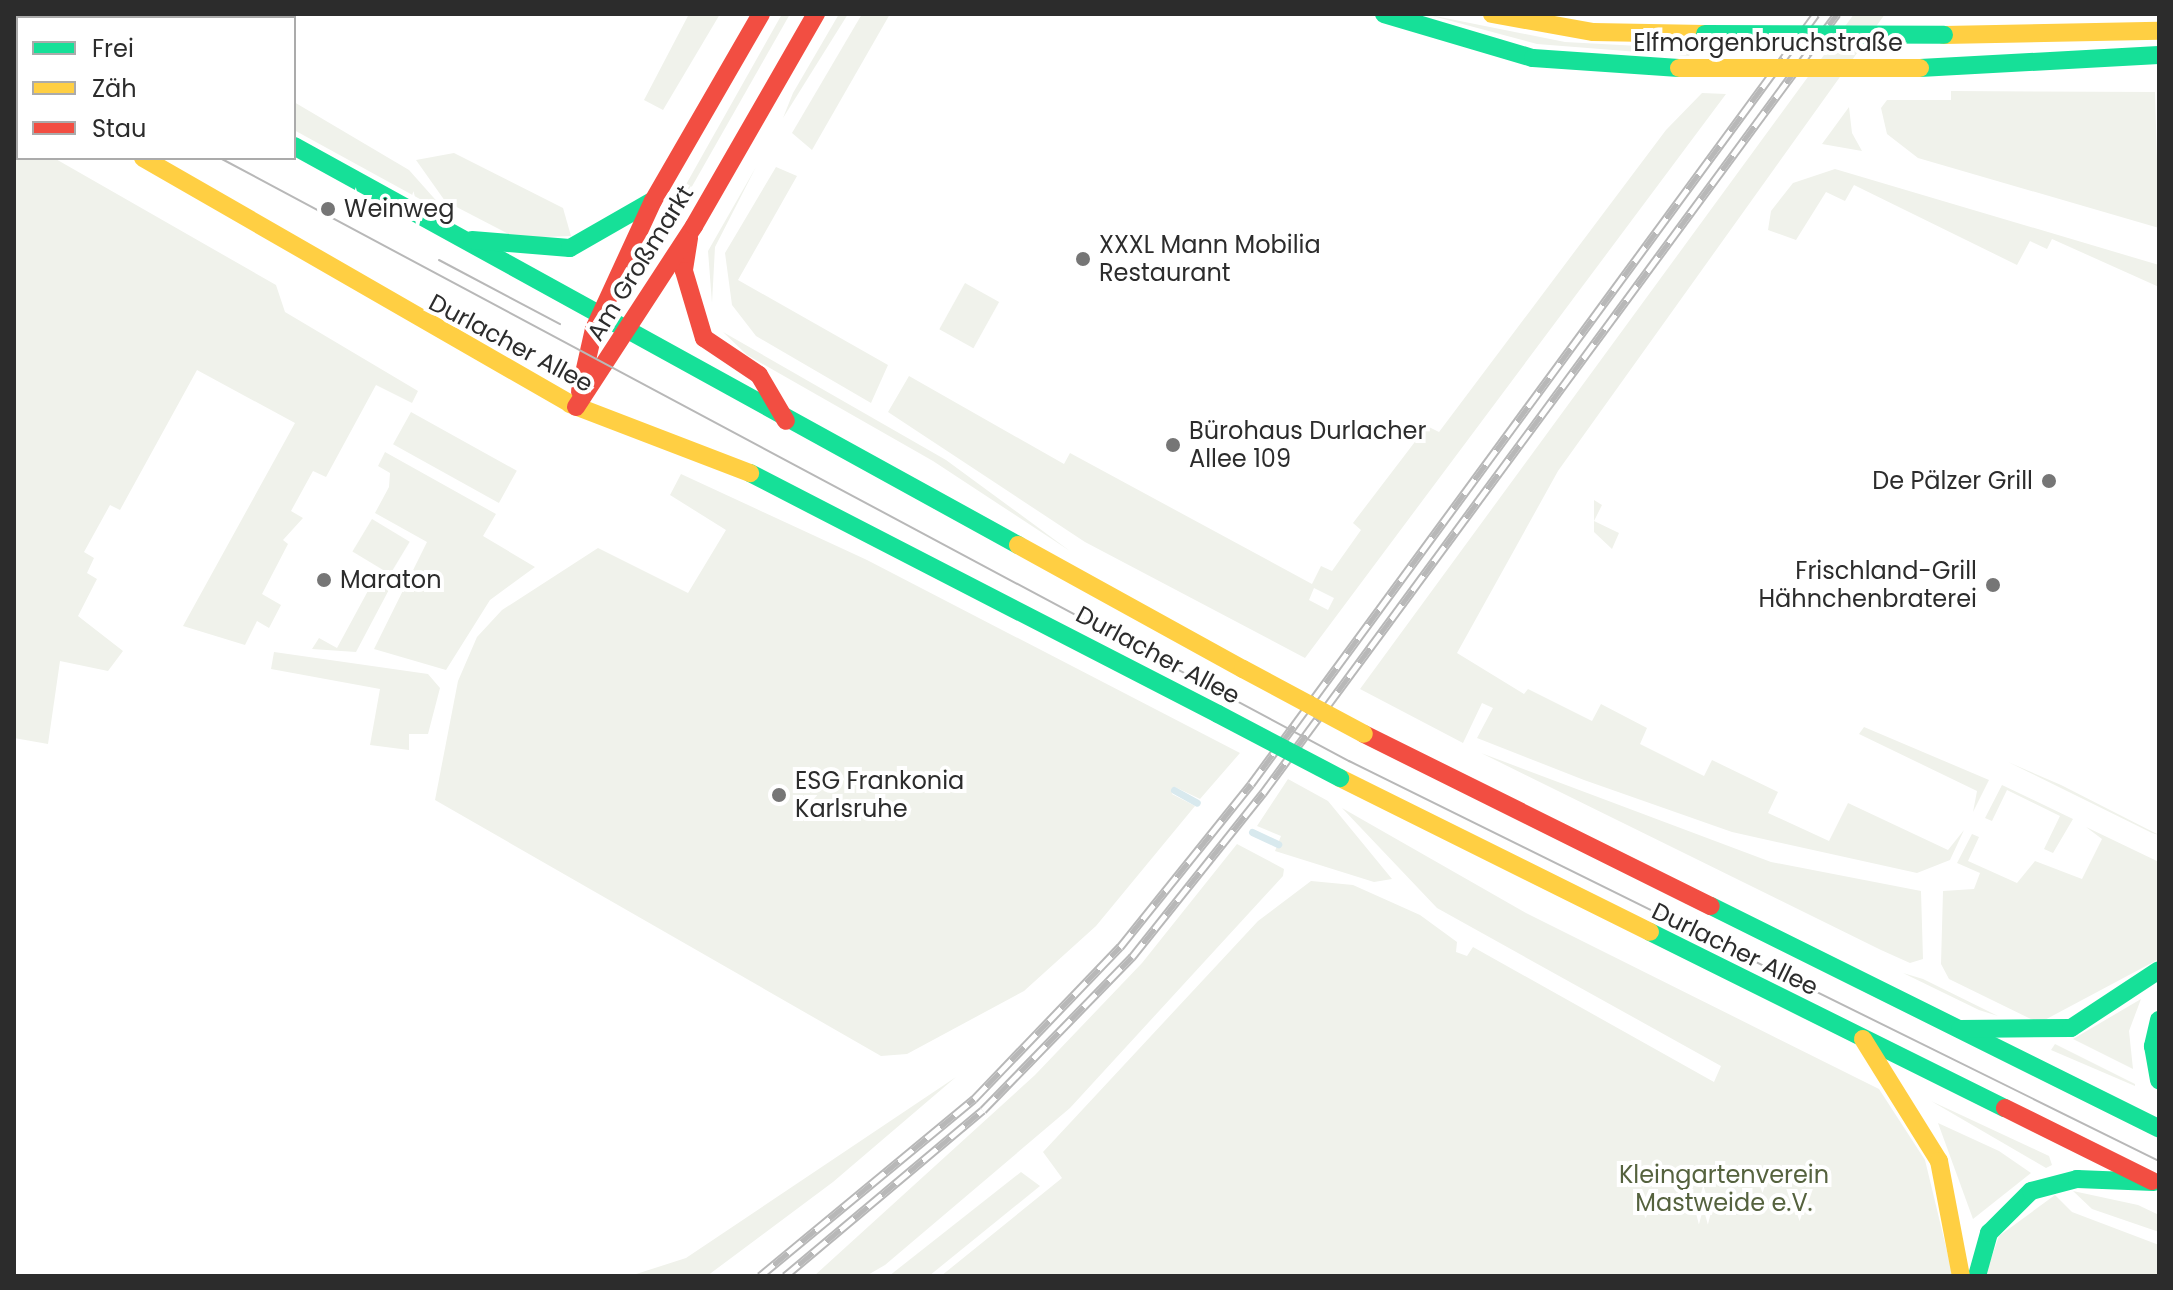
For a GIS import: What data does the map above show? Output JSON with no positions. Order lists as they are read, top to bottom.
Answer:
{
  "streets": {
    "main road": ["Elfmorgenbruchstraße", "Am Großmarkt", "Durlacher Allee"]
  },
  "crossings": [
    ["Am Großmarkt", "Durlacher Allee"]
  ],
  "parks": ["Kleingartenverein Mastweide e.V."],
  "places": [
    "Weinweg",
    "XXXL Mann Mobilia Restaurant",
    "Bürohaus Durlacher Allee 109",
    "De Pälzer Grill",
    "Maraton",
    "Frischland-Grill Hähnchenbraterei",
    "ESG Frankonia Karlsruhe"
  ],
  "legend": ["Frei", "Zäh", "Stau"]
}
